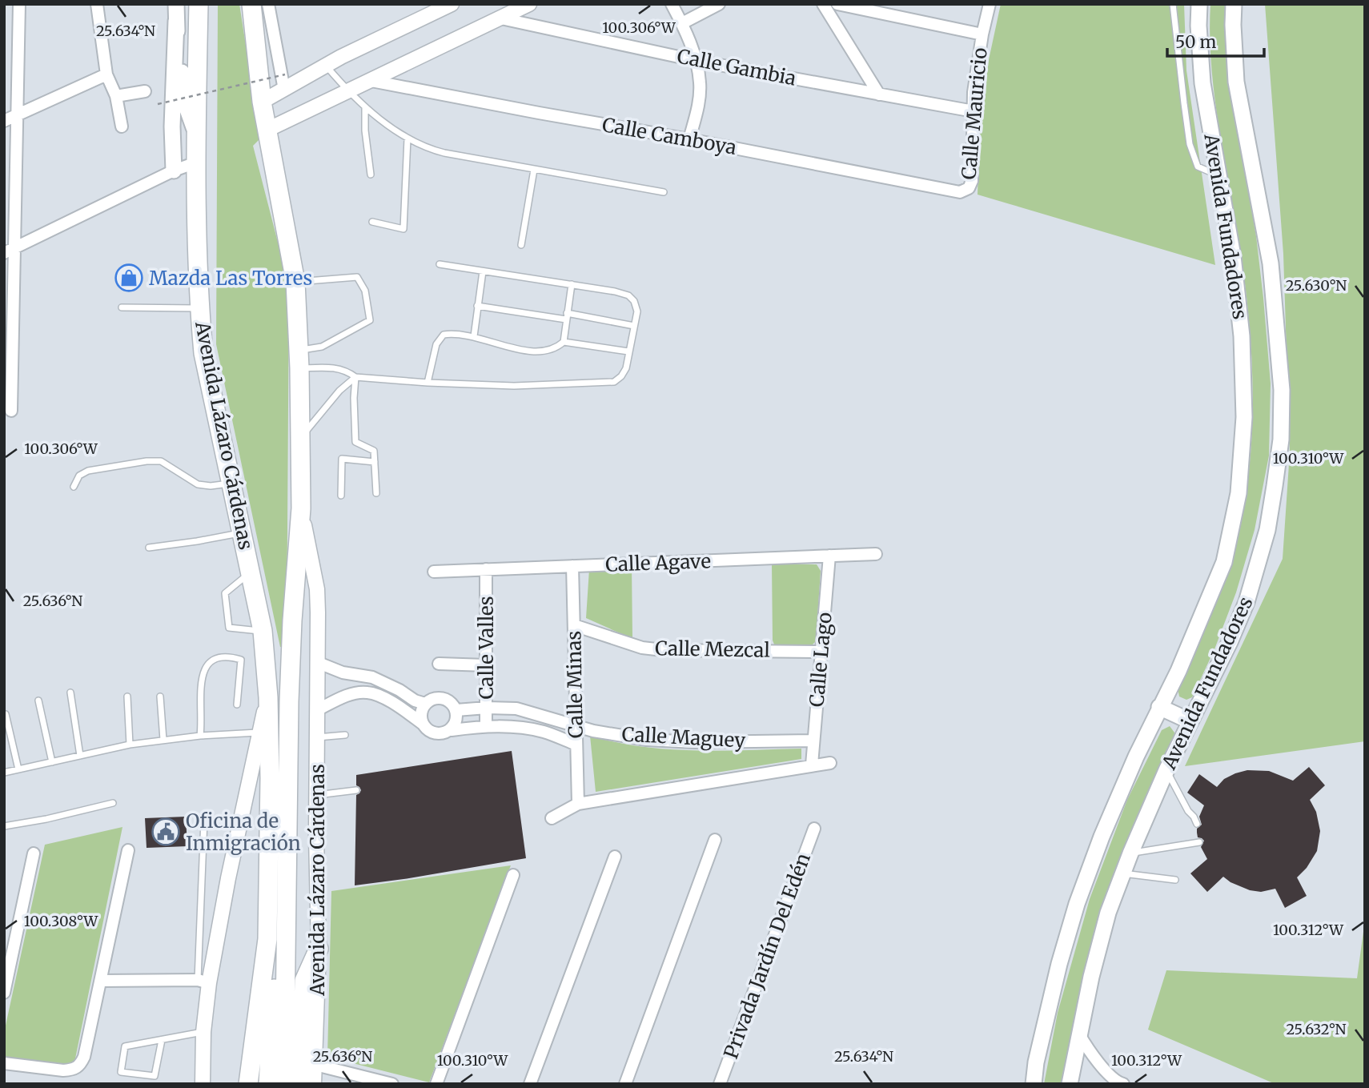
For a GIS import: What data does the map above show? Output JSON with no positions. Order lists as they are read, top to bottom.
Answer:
{
  "streets": {
    "highway": ["Avenida Lázaro Cárdenas"],
    "main road": ["Avenida Fundadores"],
    "street": [
      "Calle Gambia",
      "Calle Mauricio",
      "Calle Camboya",
      "Calle Agave",
      "Calle Valles",
      "Calle Mezcal",
      "Calle Lago",
      "Calle Minas",
      "Calle Maguey",
      "Privada Jardín Del Edén"
    ]
  },
  "crossings": [
    ["Calle Gambia", "Calle Mauricio"],
    ["Calle Mauricio", "Calle Camboya"],
    ["Calle Agave", "Calle Valles"],
    ["Calle Agave", "Calle Lago"],
    ["Calle Agave", "Calle Minas"],
    ["Calle Valles", "Calle Maguey"],
    ["Calle Mezcal", "Calle Lago"],
    ["Calle Mezcal", "Calle Minas"],
    ["Calle Lago", "Calle Maguey"],
    ["Calle Minas", "Calle Maguey"]
  ],
  "places": {
    "shop": ["Mazda Las Torres"],
    "public building": ["Oficina de Inmigración"]
  },
  "scale_bar": "50 m",
  "coordinates": [
    "100.306°W",
    "25.634°N",
    "25.630°N",
    "100.310°W",
    "25.636°N",
    "100.308°W",
    "100.312°W",
    "25.632°N"
  ]
}
